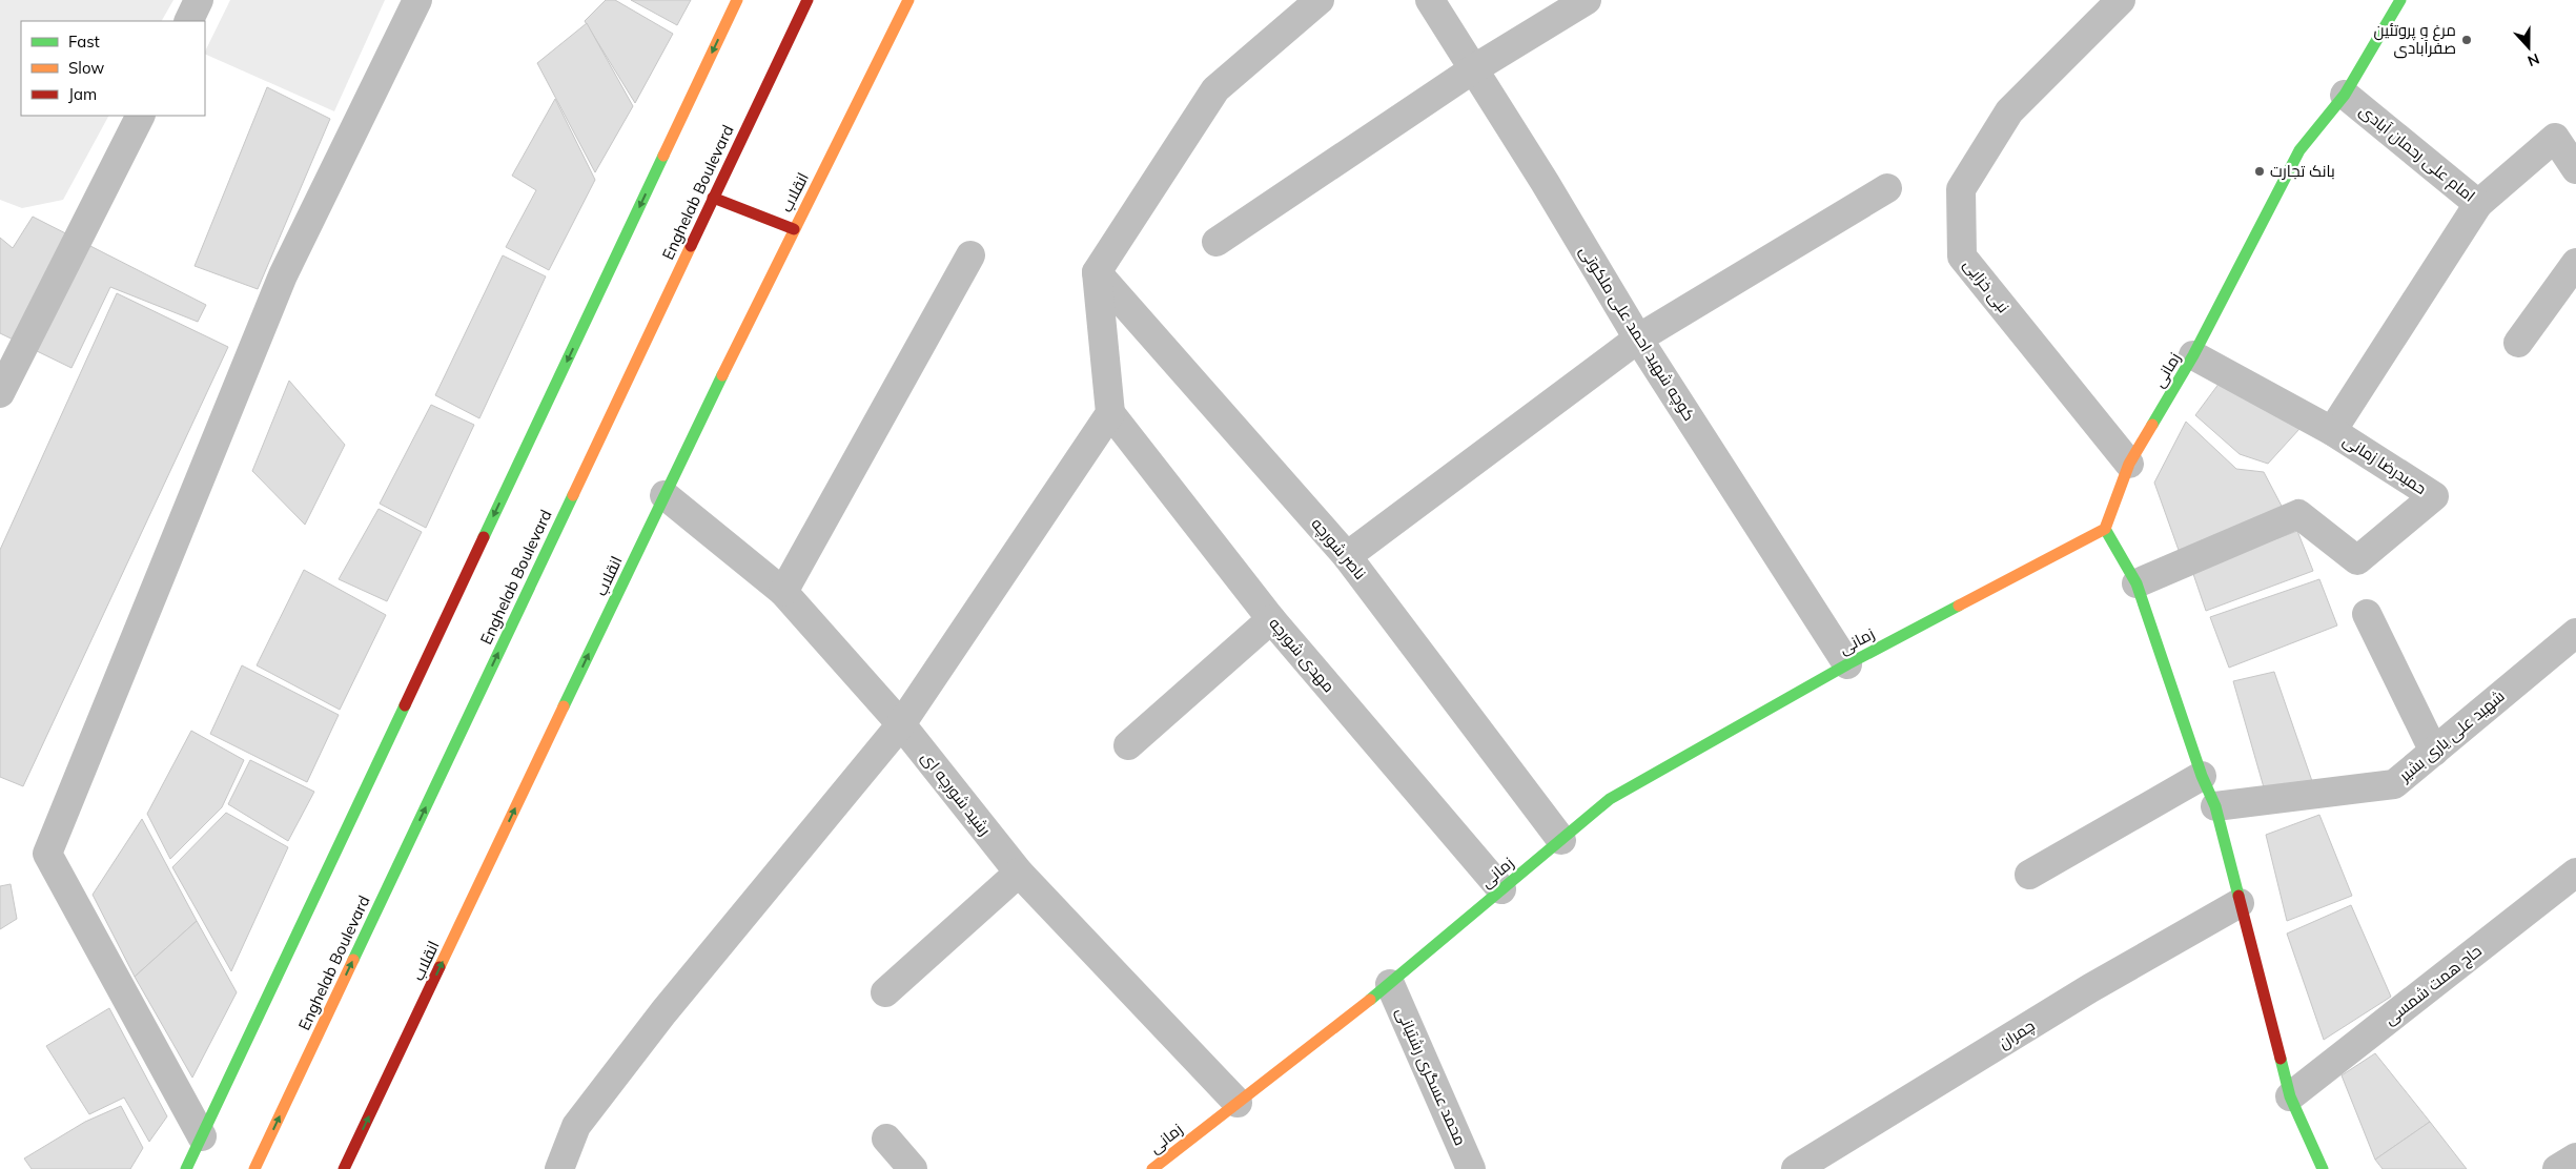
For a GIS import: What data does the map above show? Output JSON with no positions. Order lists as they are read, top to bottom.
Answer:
{
  "streets": {
    "street": [
      "امام علی رحمان آبادی",
      "Enghelab Boulevard",
      "انقلاب",
      "نبی خزایی",
      "کوچه شهید احمد علی ملکوتی",
      "زمانی",
      "حمیدرضا زمانی",
      "ناصر شورچه",
      "مهدی شورچه",
      "شهید علی یاری بشیر",
      "رشید شورچه ای",
      "حاج همت شمسی",
      "چمران",
      "محمد عسگری رشتیانی"
    ]
  },
  "crossings": [
    ["امام علی رحمان آبادی", "زمانی"],
    ["انقلاب", "رشید شورچه ای"],
    ["نبی خزایی", "زمانی"],
    ["کوچه شهید احمد علی ملکوتی", "زمانی"],
    ["زمانی", "حمیدرضا زمانی"],
    ["زمانی", "ناصر شورچه"],
    ["زمانی", "مهدی شورچه"],
    ["زمانی", "رشید شورچه ای"],
    ["زمانی", "محمد عسگری رشتیانی"]
  ],
  "one_way": ["انقلاب"],
  "places": ["مرغ و پروتئین صفرآبادی", "بانک تجارت"],
  "legend": ["Fast", "Slow", "Jam"],
  "north": "bottom"
}
